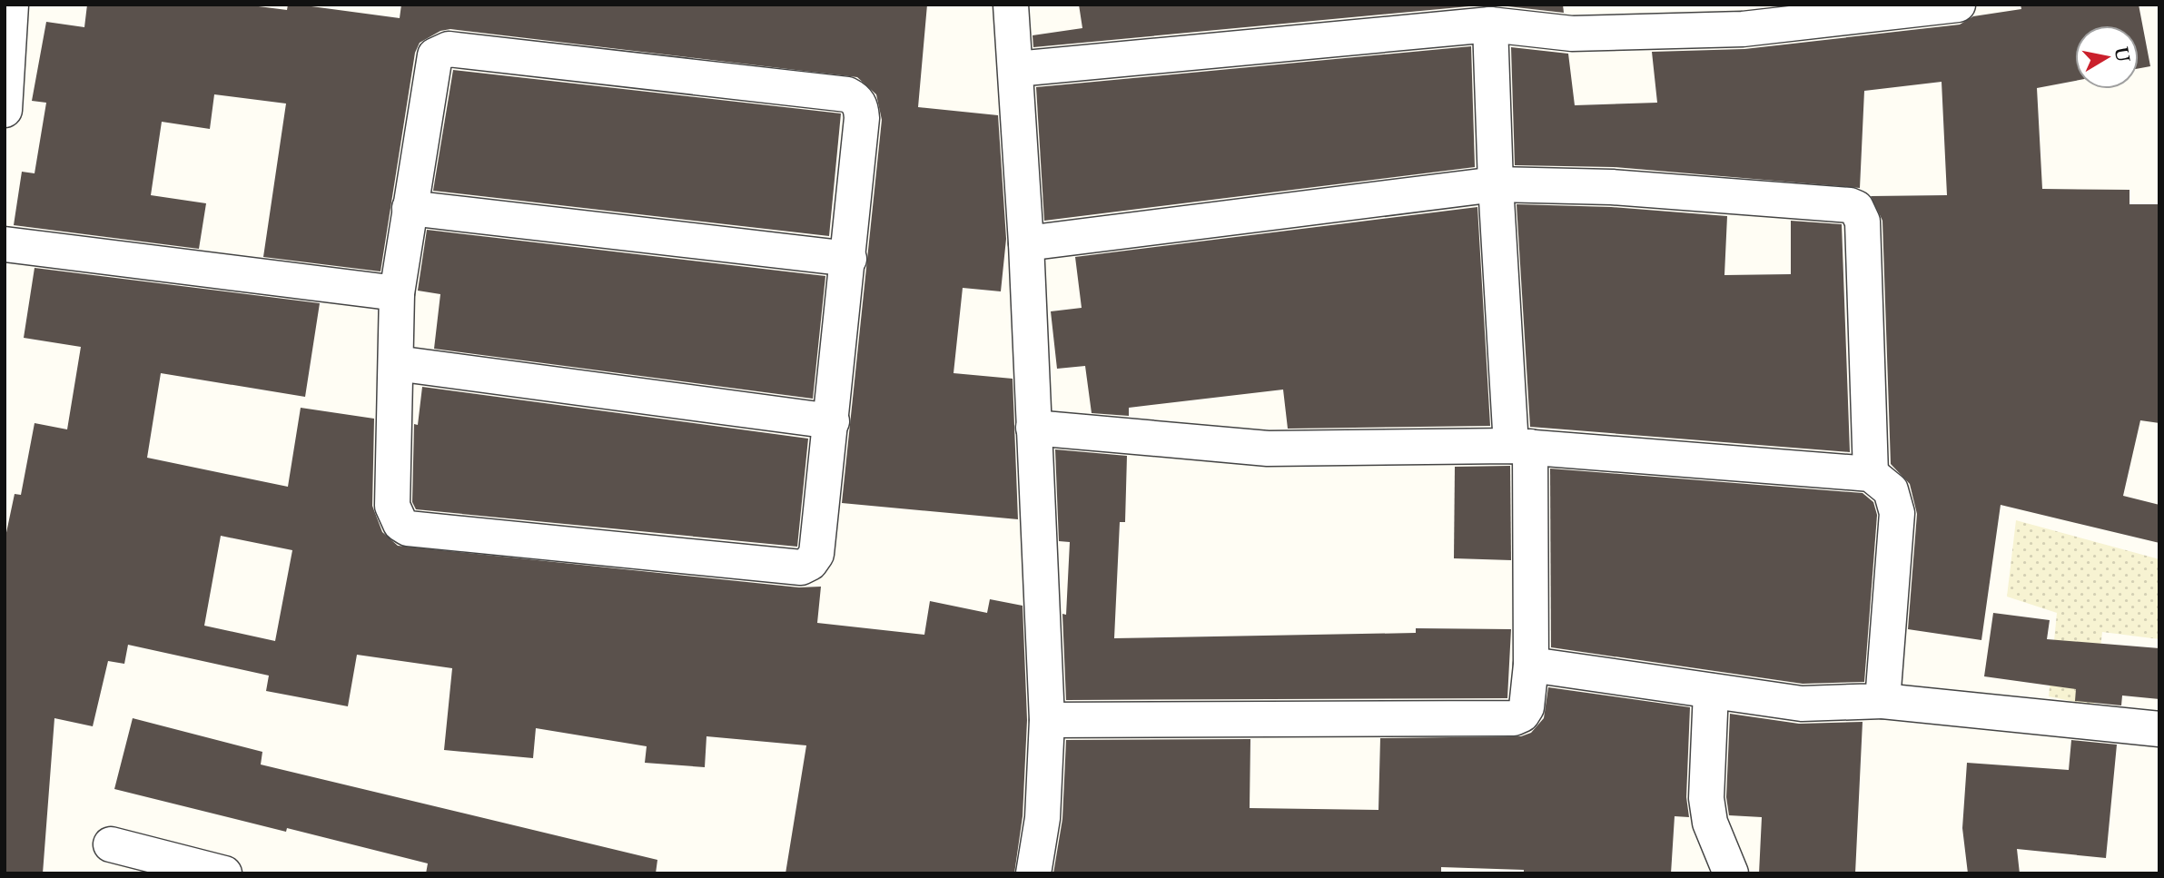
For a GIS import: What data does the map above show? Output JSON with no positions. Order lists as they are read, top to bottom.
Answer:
{
  "north": "right"
}
